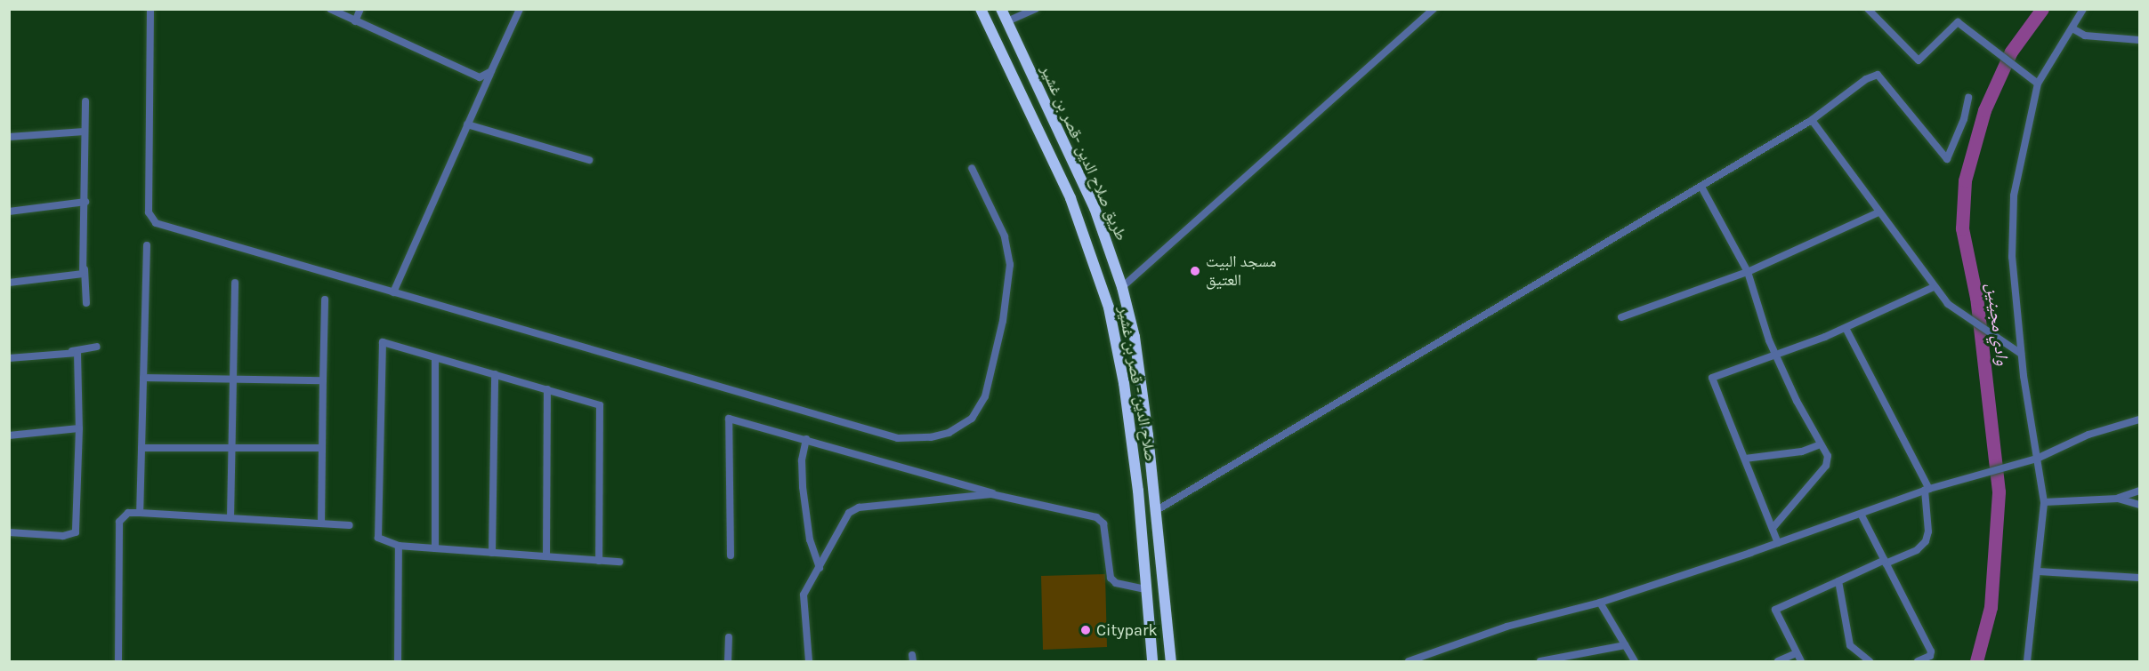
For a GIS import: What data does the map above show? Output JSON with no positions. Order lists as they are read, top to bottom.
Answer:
{
  "streets": {
    "highway": ["طريق صلاح الدين -قصر بن غشير", "صلاح الدين - قصر بن غشير"]
  },
  "water": ["وادي مجينين"],
  "places": ["مسجد البيت العتيق", "Citypark"]
}
